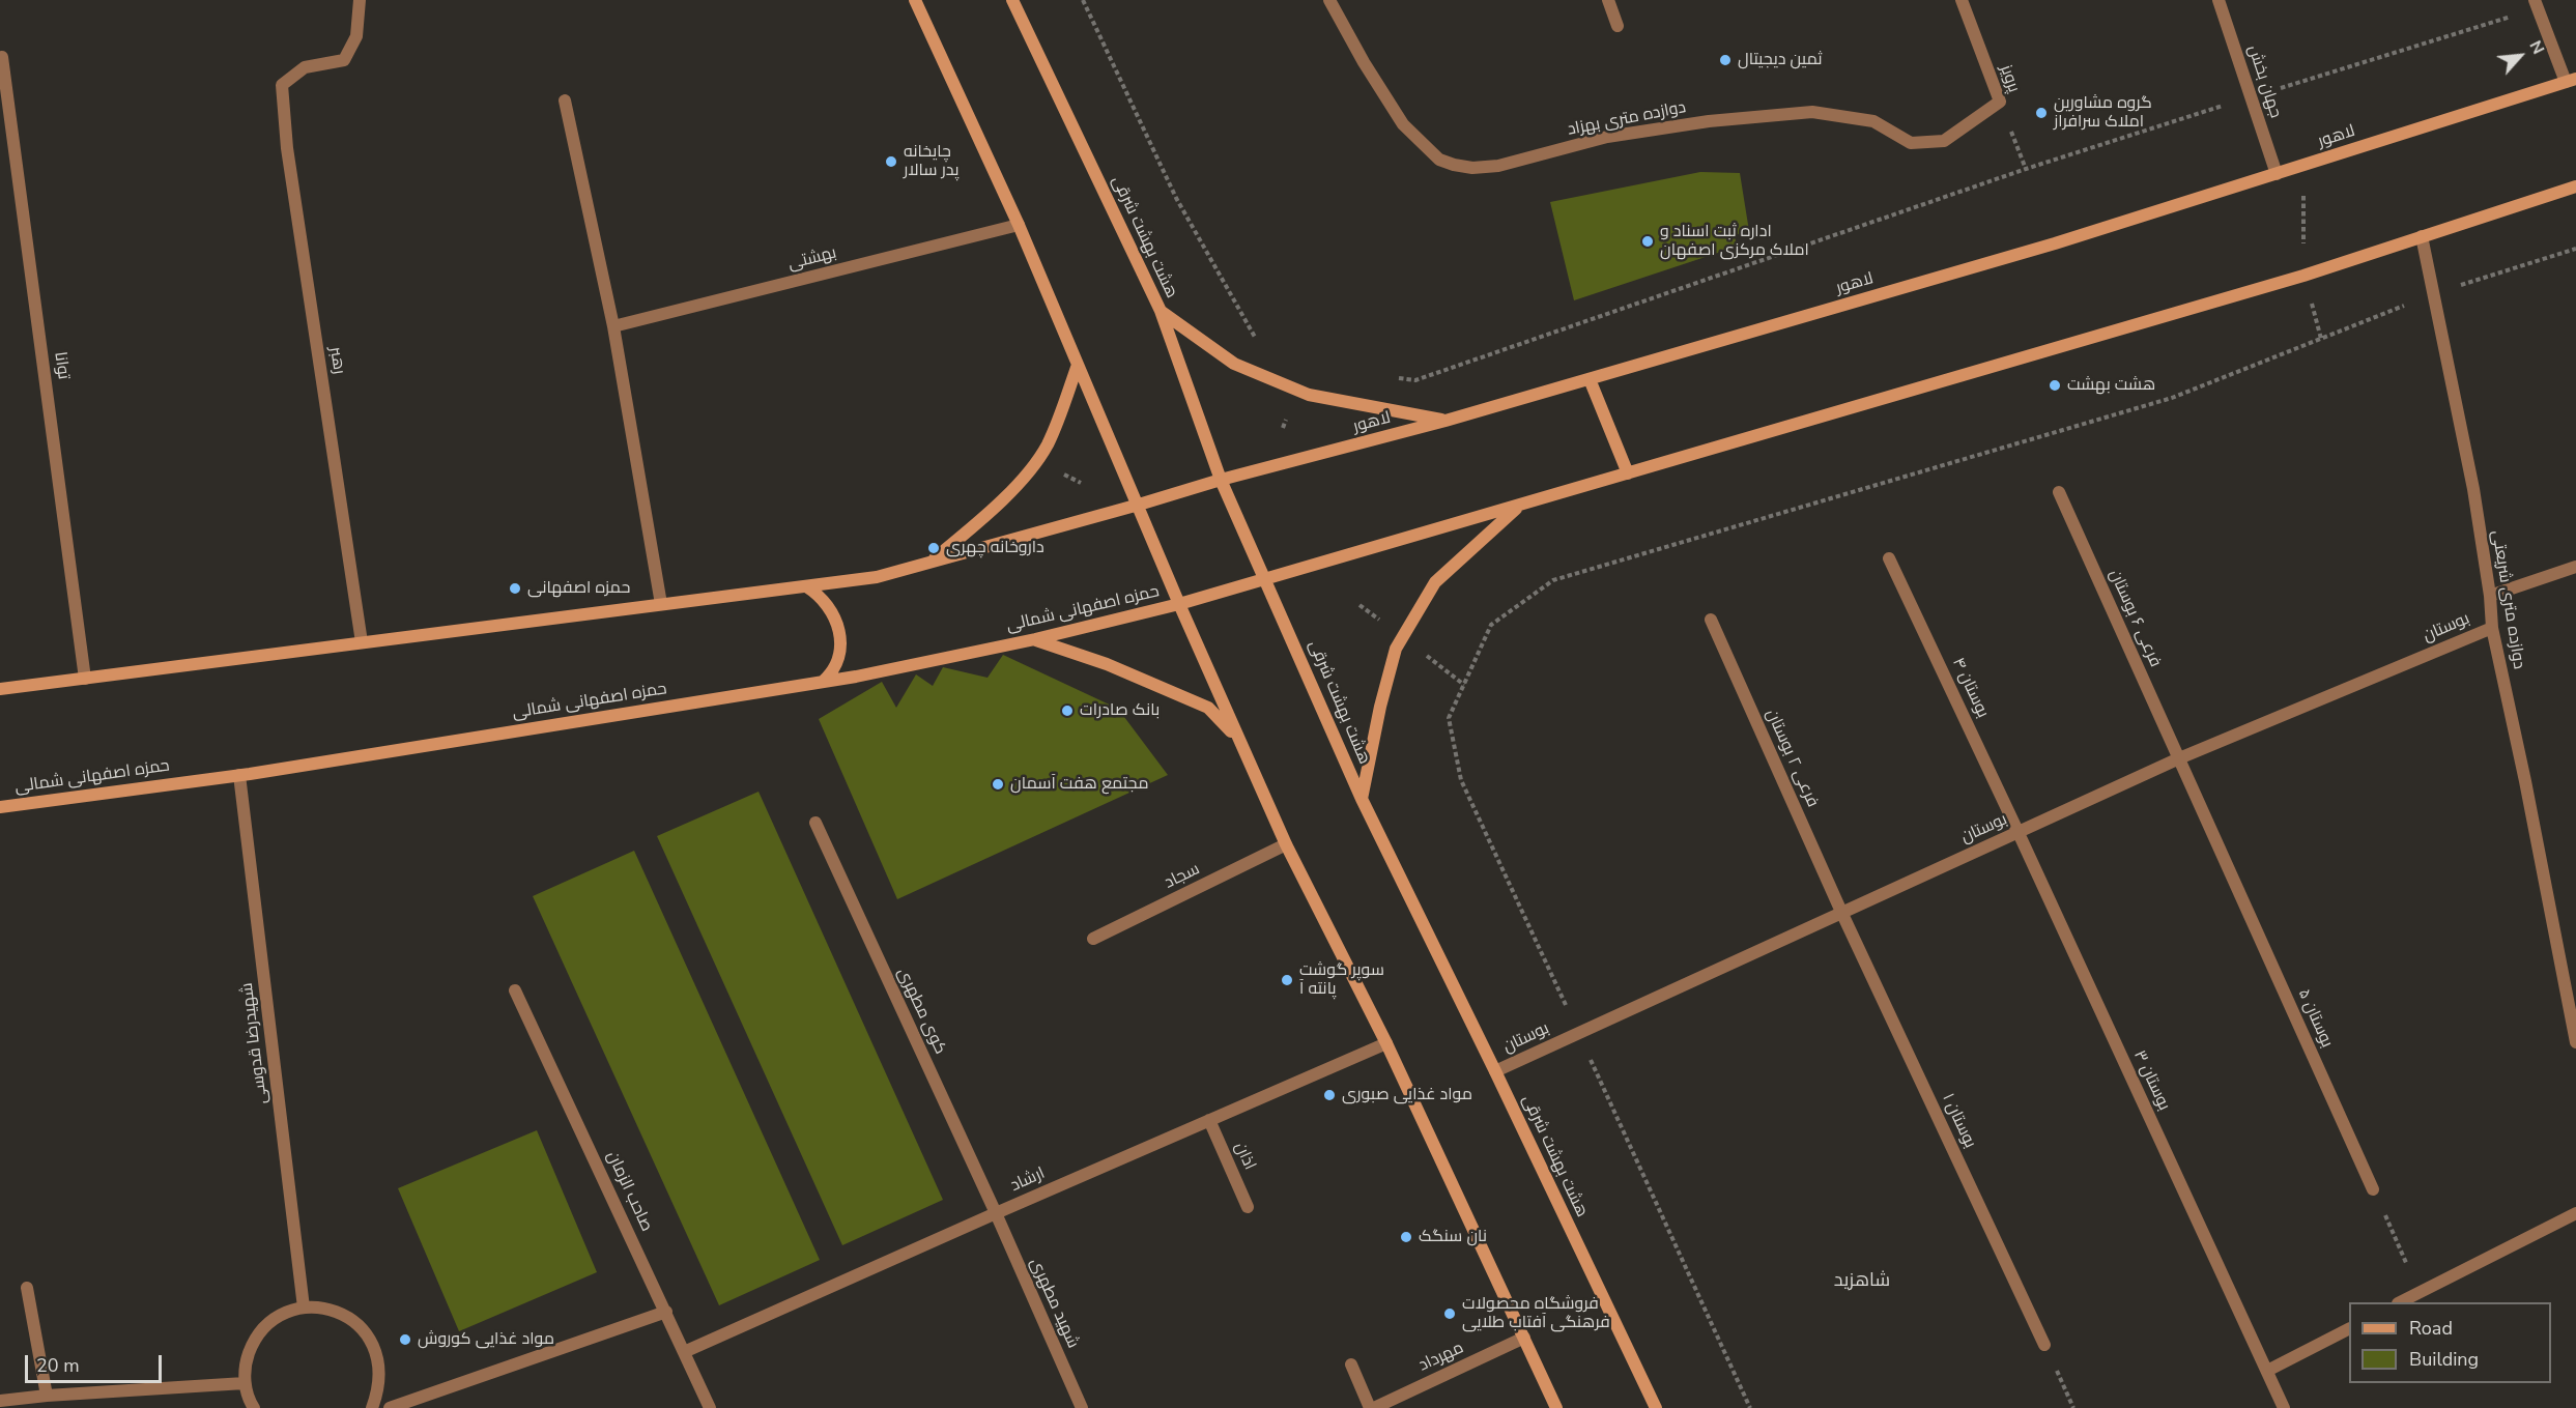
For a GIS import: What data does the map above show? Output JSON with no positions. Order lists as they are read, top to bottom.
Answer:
{
  "streets": {
    "main road": ["لاهور", "هشت بهشت شرقی", "حمزه اصفهانی شمالی"],
    "street": [
      "پرویز",
      "جهان بخش",
      "دوازده متری بهزاد",
      "بهشتی",
      "رهبر",
      "توانا",
      "دوازده متری شریعتی",
      "فرعی ۶ بوستان",
      "بوستان",
      "بوستان ۴",
      "فرعی ۲ بوستان",
      "سجاد",
      "کوی مطهری",
      "بوستان ۵",
      "شهیدرضا قدوسی",
      "بوستان ۳",
      "بوستان ۱",
      "اذان",
      "ارشاد",
      "صاحب الزمان",
      "شهید مطهری",
      "مهرداد"
    ]
  },
  "crossings": [
    ["پرویز", "دوازده متری بهزاد"],
    ["جهان بخش", "لاهور"],
    ["لاهور", "هشت بهشت شرقی"],
    ["هشت بهشت شرقی", "بوستان"],
    ["دوازده متری شریعتی", "بوستان"],
    ["حمزه اصفهانی شمالی", "شهیدرضا قدوسی"],
    ["فرعی ۶ بوستان", "بوستان"],
    ["فرعی ۶ بوستان", "بوستان ۵"],
    ["بوستان", "بوستان ۴"],
    ["بوستان", "فرعی ۲ بوستان"],
    ["بوستان", "بوستان ۵"],
    ["بوستان", "بوستان ۳"],
    ["بوستان", "بوستان ۱"],
    ["بوستان ۴", "بوستان ۳"],
    ["فرعی ۲ بوستان", "بوستان ۱"],
    ["کوی مطهری", "ارشاد"],
    ["کوی مطهری", "شهید مطهری"],
    ["اذان", "ارشاد"],
    ["ارشاد", "صاحب الزمان"],
    ["ارشاد", "شهید مطهری"]
  ],
  "districts": ["شاهزید"],
  "places": [
    "ثمین دیجیتال",
    "گروه مشاورین املاک سرافراز",
    "چایخانه پدر سالار",
    "اداره ثبت اسناد و املاک مرکزی اصفهان",
    "هشت بهشت",
    "داروخانه چهری",
    "حمزه اصفهانی",
    "بانک صادرات",
    "مجتمع هفت آسمان",
    "سوپر گوشت پانته آ",
    "مواد غذایی صبوری",
    "نان سنگک",
    "فروشگاه محصولات فرهنگی آفتاب طلایی",
    "مواد غذایی کوروش"
  ],
  "legend": ["Road", "Building"],
  "scale_bar": "20 m",
  "north": "top right"
}
